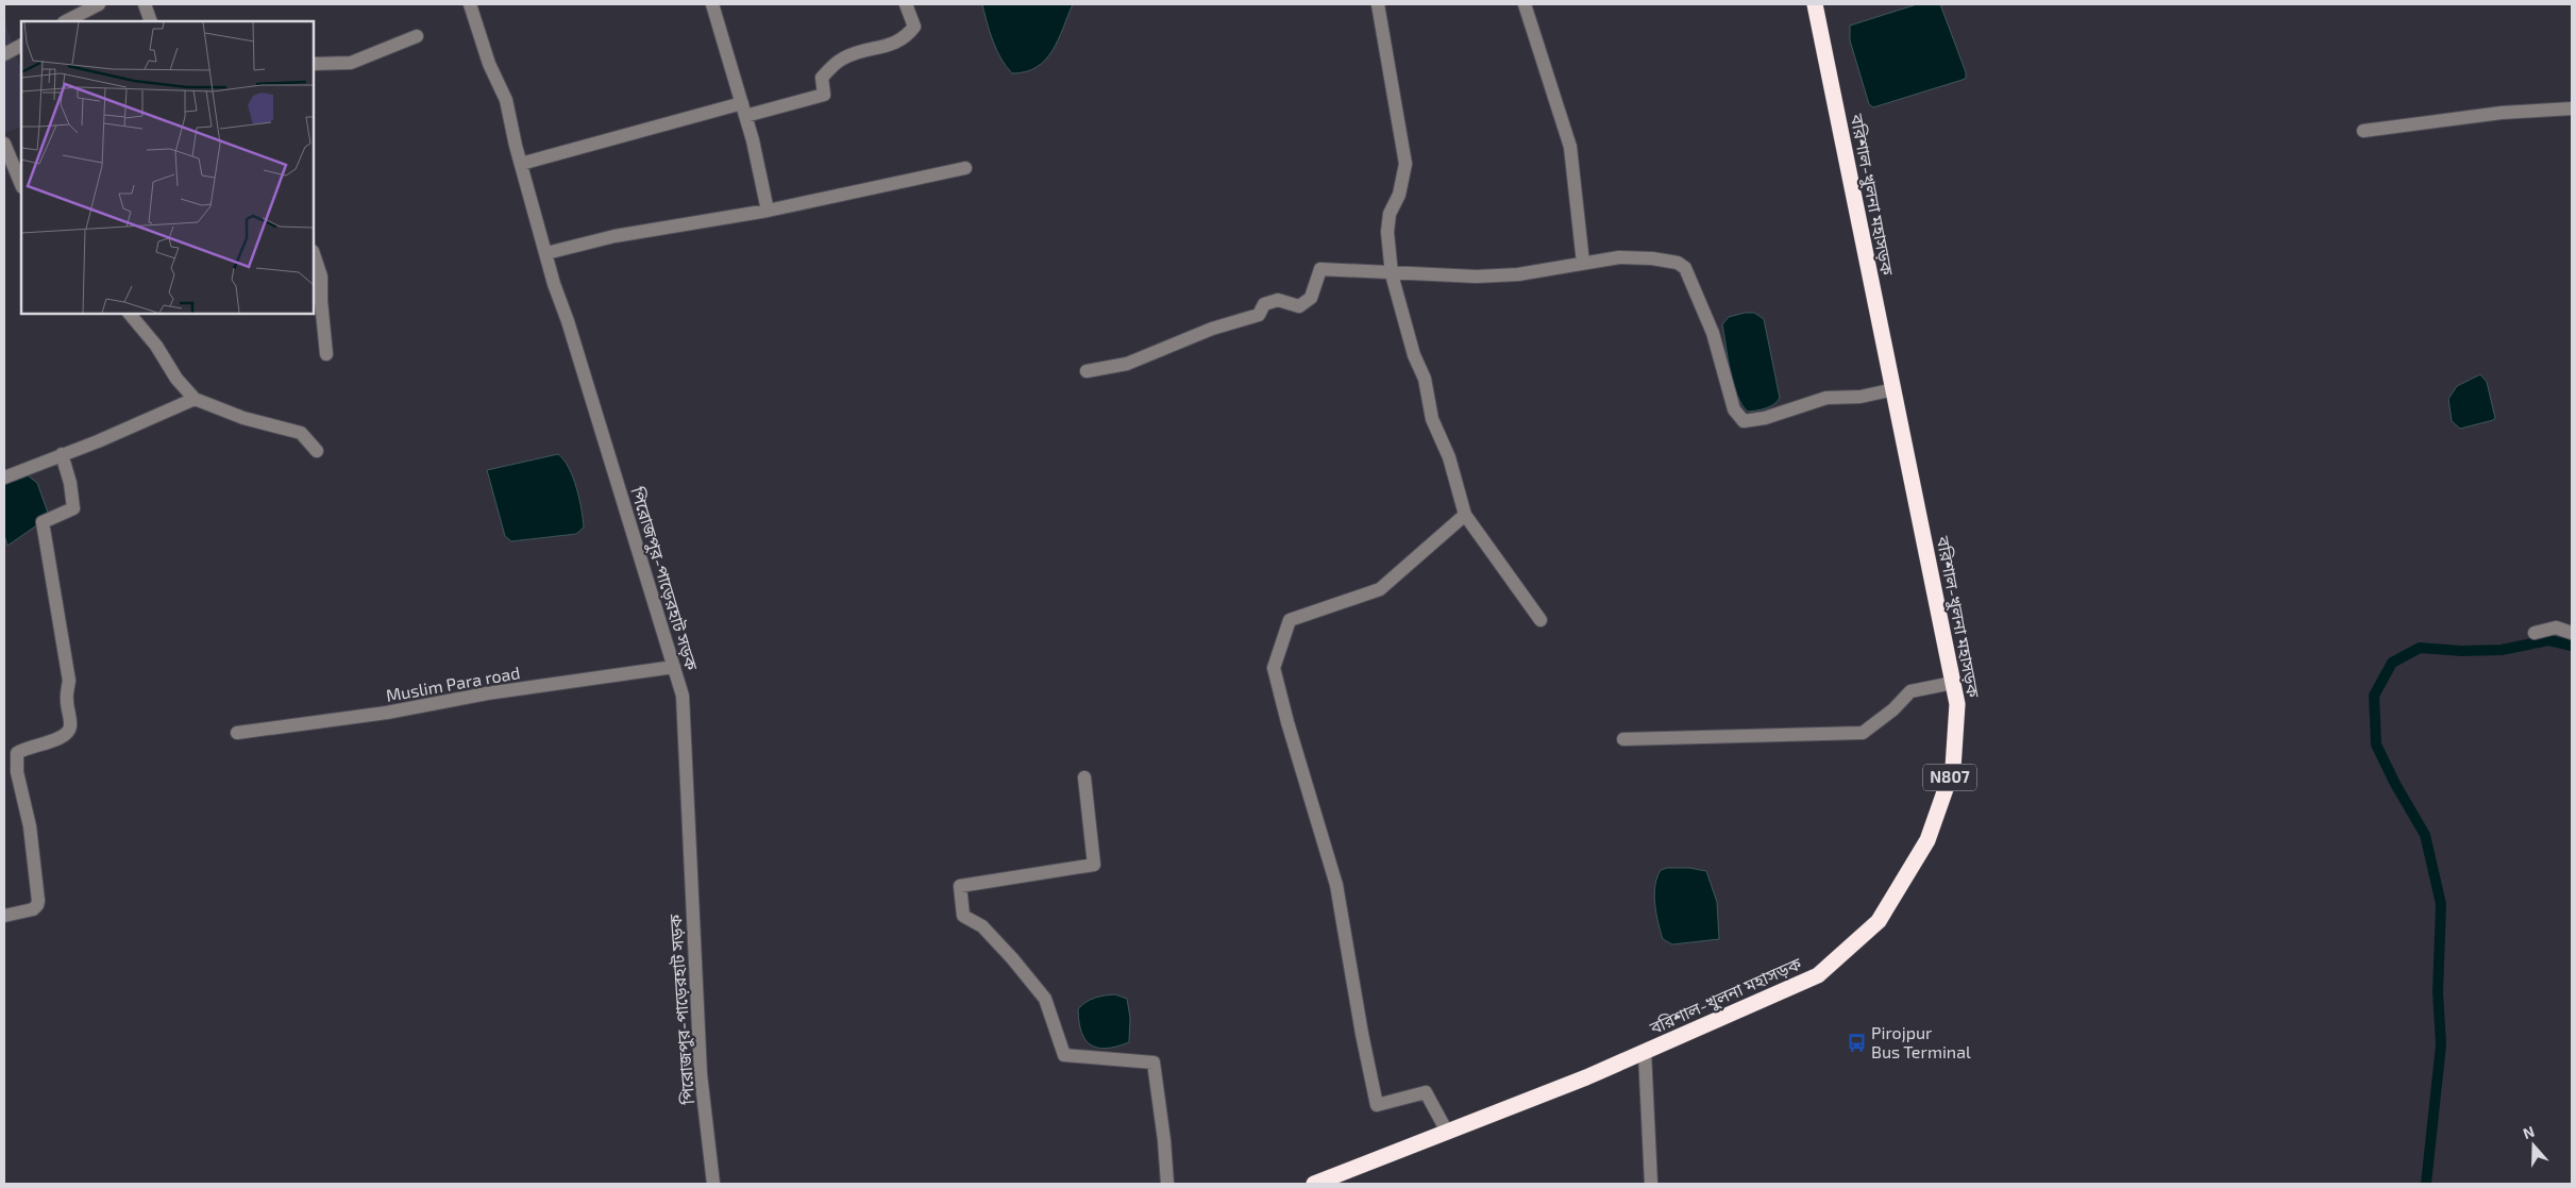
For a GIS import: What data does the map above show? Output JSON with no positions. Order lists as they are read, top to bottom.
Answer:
{
  "streets": {
    "highway": ["বরিশাল-খুলনা মহাসড়ক", "N807"],
    "street": ["পিরোজপুর-পাড়েরহাট সড়ক", "Muslim Para road"]
  },
  "crossings": [
    ["পিরোজপুর-পাড়েরহাট সড়ক", "Muslim Para road"]
  ],
  "places": {
    "bus stop": ["Pirojpur Bus Terminal"]
  },
  "north": "top"
}
